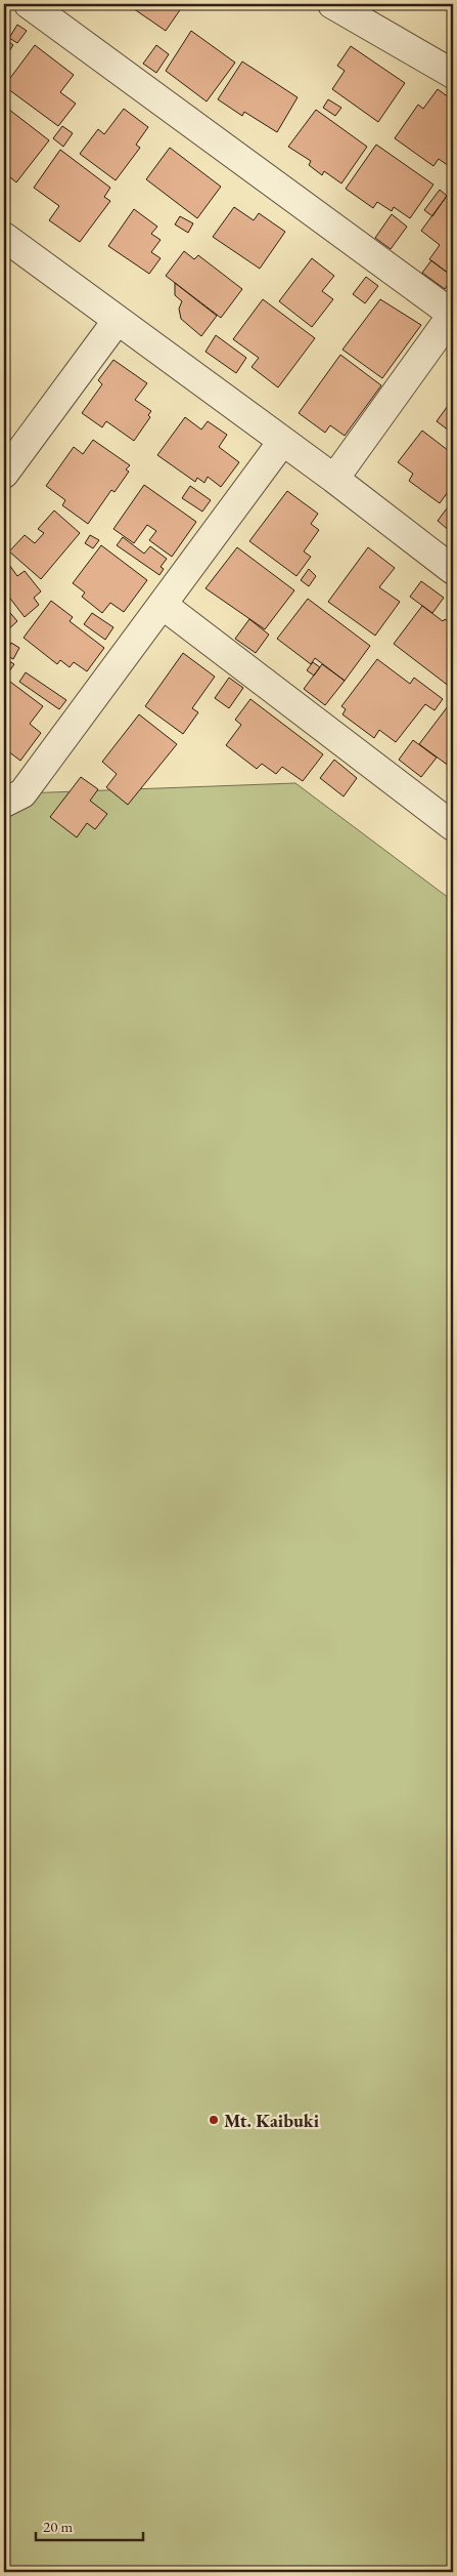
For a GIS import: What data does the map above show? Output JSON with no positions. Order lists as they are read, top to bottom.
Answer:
{
  "places": ["Mt. Kaibuki"],
  "scale_bar": "20 m"
}
